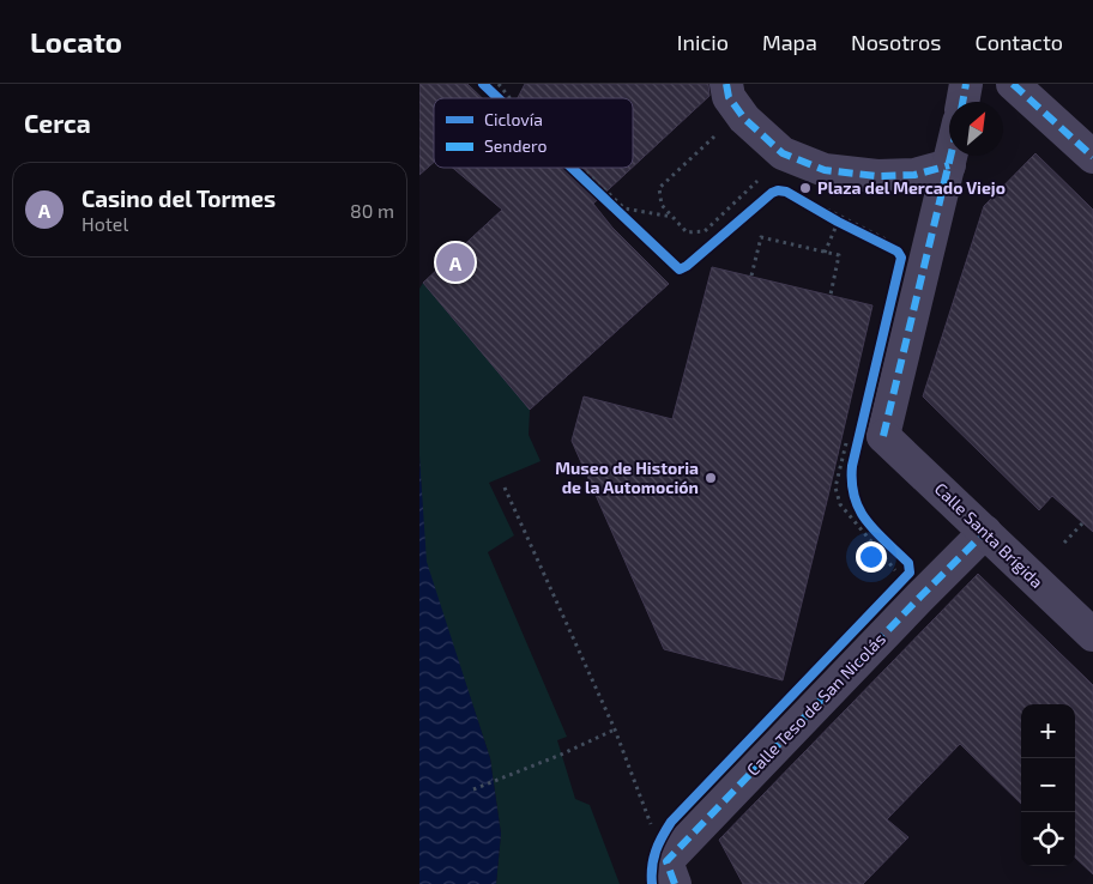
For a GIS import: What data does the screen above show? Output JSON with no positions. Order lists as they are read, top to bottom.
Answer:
{
  "streets": {
    "street": ["Calle Santa Brígida", "Calle Teso de San Nicolás"]
  },
  "crossings": [
    ["Calle Santa Brígida", "Calle Teso de San Nicolás"]
  ],
  "places": ["Plaza del Mercado Viejo", "Museo de Historia de la Automoción"],
  "legend": ["Ciclovía", "Sendero"],
  "north": "top right",
  "page": {
    "header": "Locato",
    "nav": [
      "Inicio",
      "Mapa",
      "Nosotros",
      "Contacto"
    ],
    "heading": "Cerca",
    "list": [
      {
        "mark": "A",
        "name": "Casino del Tormes",
        "note": "Hotel",
        "value": "80 m"
      }
    ],
    "pins": "A",
    "map_buttons": ["+", "−"]
  }
}
